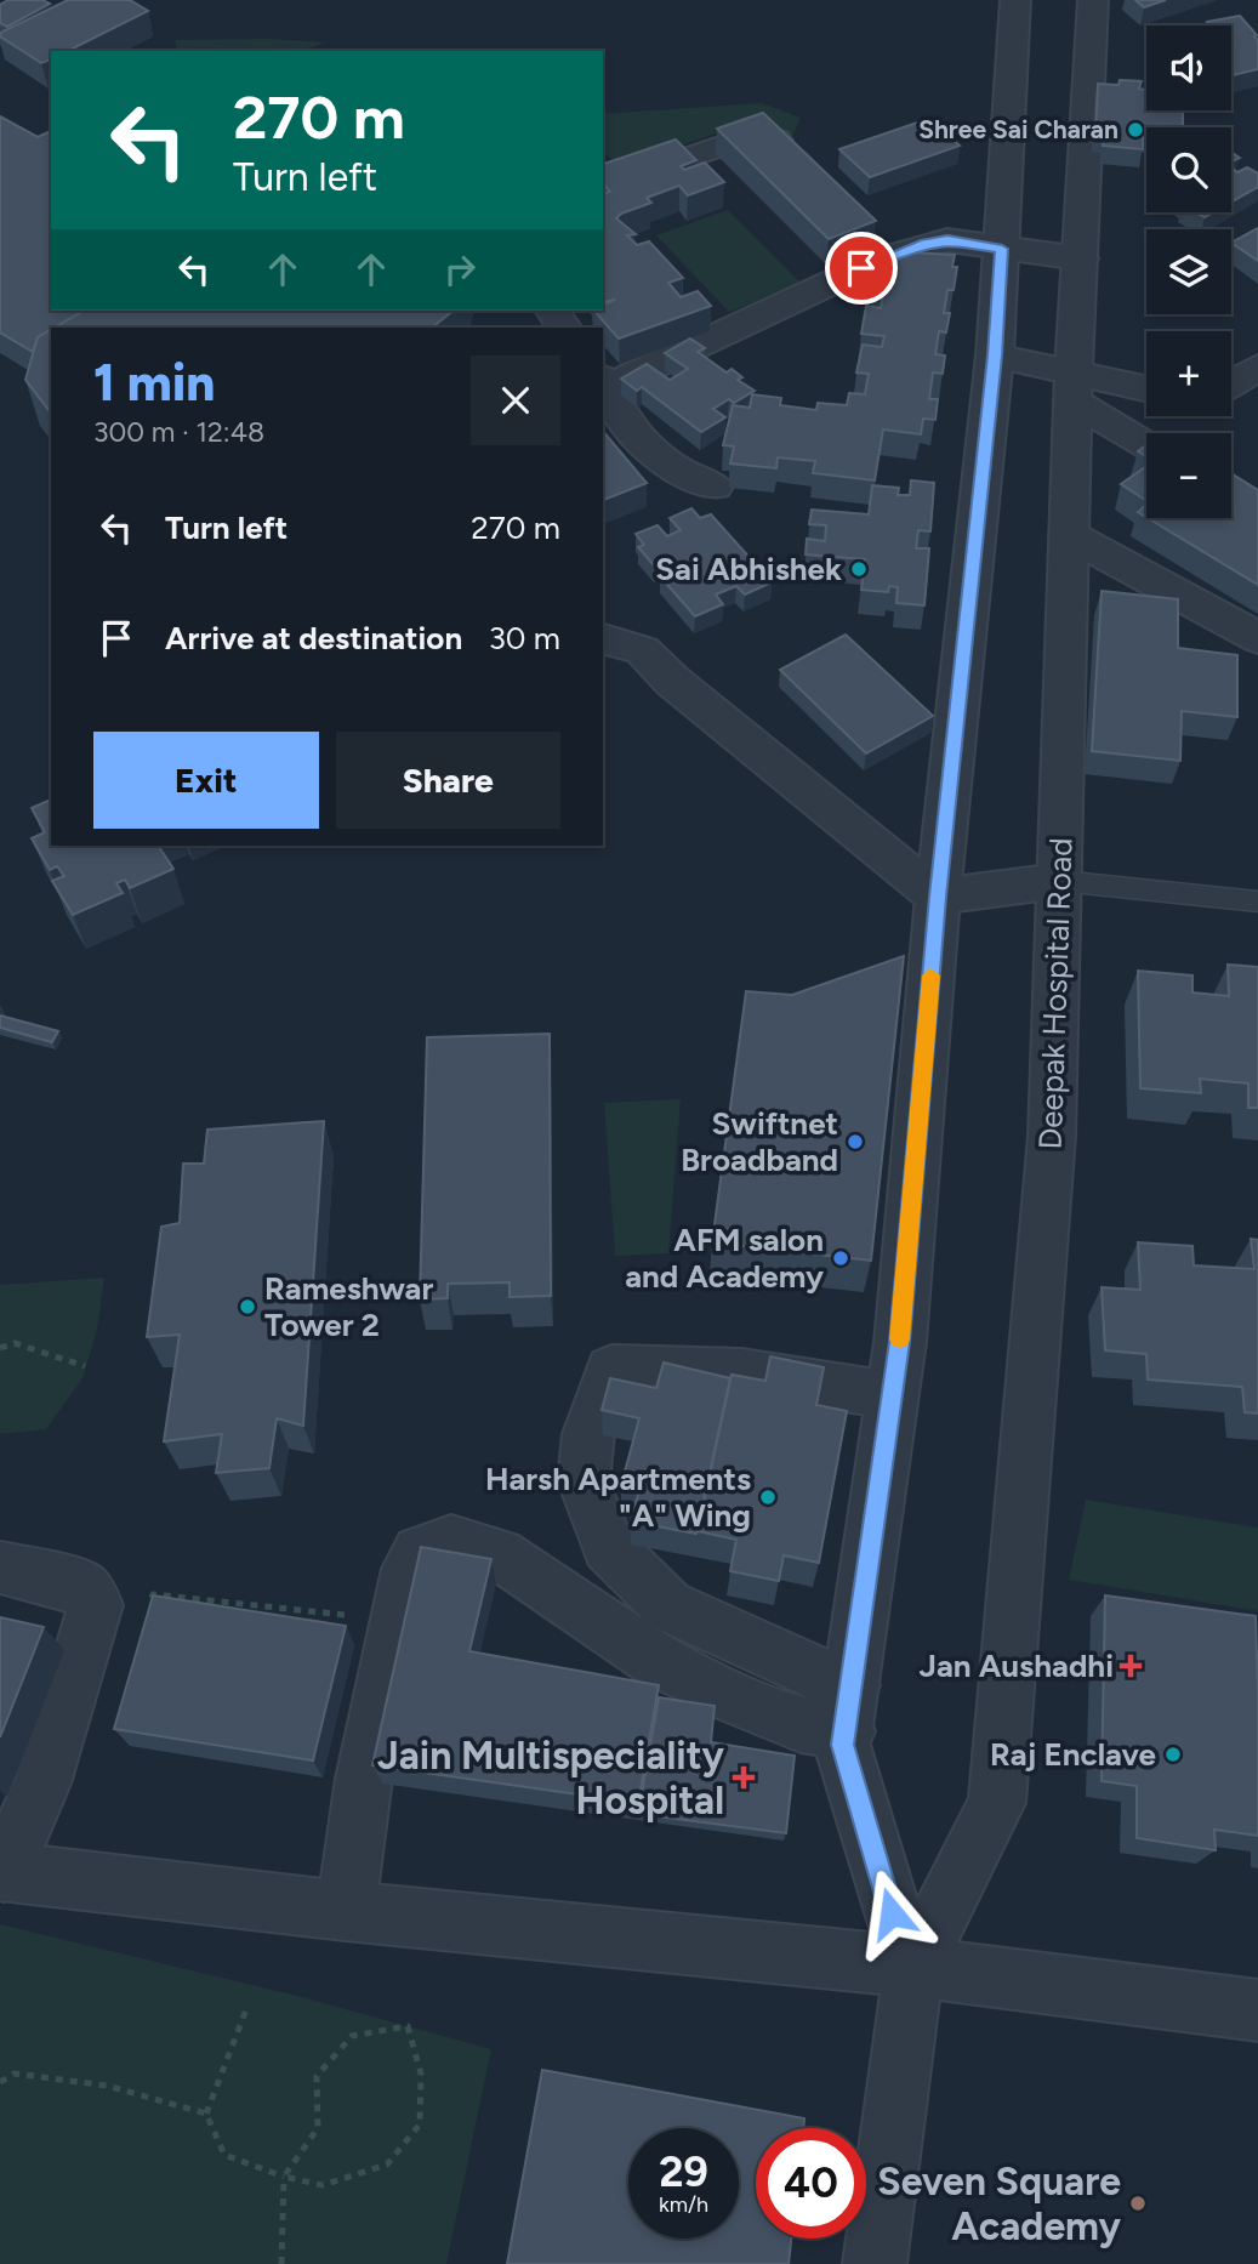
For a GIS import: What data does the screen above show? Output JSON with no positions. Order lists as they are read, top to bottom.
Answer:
{
  "streets": {
    "street": ["Deepak Hospital Road"]
  },
  "places": {
    "other": [
      "Shree Sai Charan",
      "Sai Abhishek",
      "Swiftnet Broadband",
      "AFM salon and Academy",
      "Rameshwar Tower 2",
      "Harsh Apartments \"A\" Wing",
      "Raj Enclave",
      "Seven Square Academy"
    ],
    "health": ["Jan Aushadhi", "Jain Multispeciality Hospital"]
  },
  "page": {
    "map_buttons": ["+", "−"],
    "turn": ["270 m", "Turn left"],
    "heading": ["1 min", "300 m · 12:48"],
    "list": [
      {
        "name": "Turn left",
        "value": "270 m"
      },
      {
        "name": "Arrive at destination",
        "value": "30 m"
      }
    ],
    "buttons": ["Exit", "Share"],
    "speed": "29 km/h",
    "limit": "40"
  }
}
